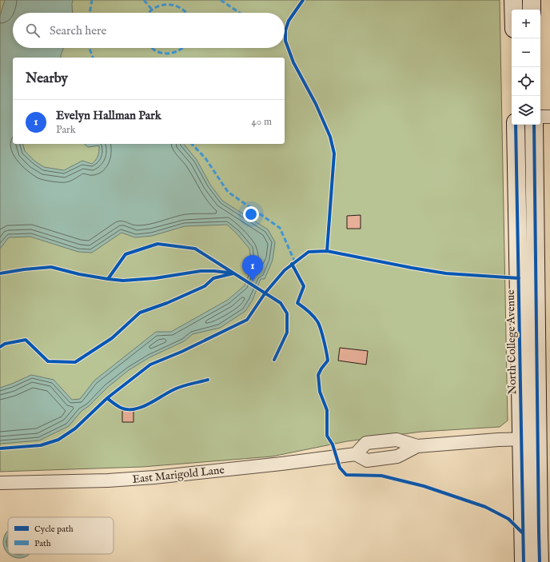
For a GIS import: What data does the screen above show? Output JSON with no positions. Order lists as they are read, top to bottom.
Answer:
{
  "streets": {
    "street": ["North College Avenue", "East Marigold Lane"]
  },
  "legend": ["Cycle path", "Path"],
  "page": {
    "map_buttons": ["+", "−"],
    "search": "Search here",
    "heading": "Nearby",
    "list": [
      {
        "mark": "1",
        "name": "Evelyn Hallman Park",
        "note": "Park",
        "value": "40 m"
      }
    ],
    "pins": "1"
  }
}
